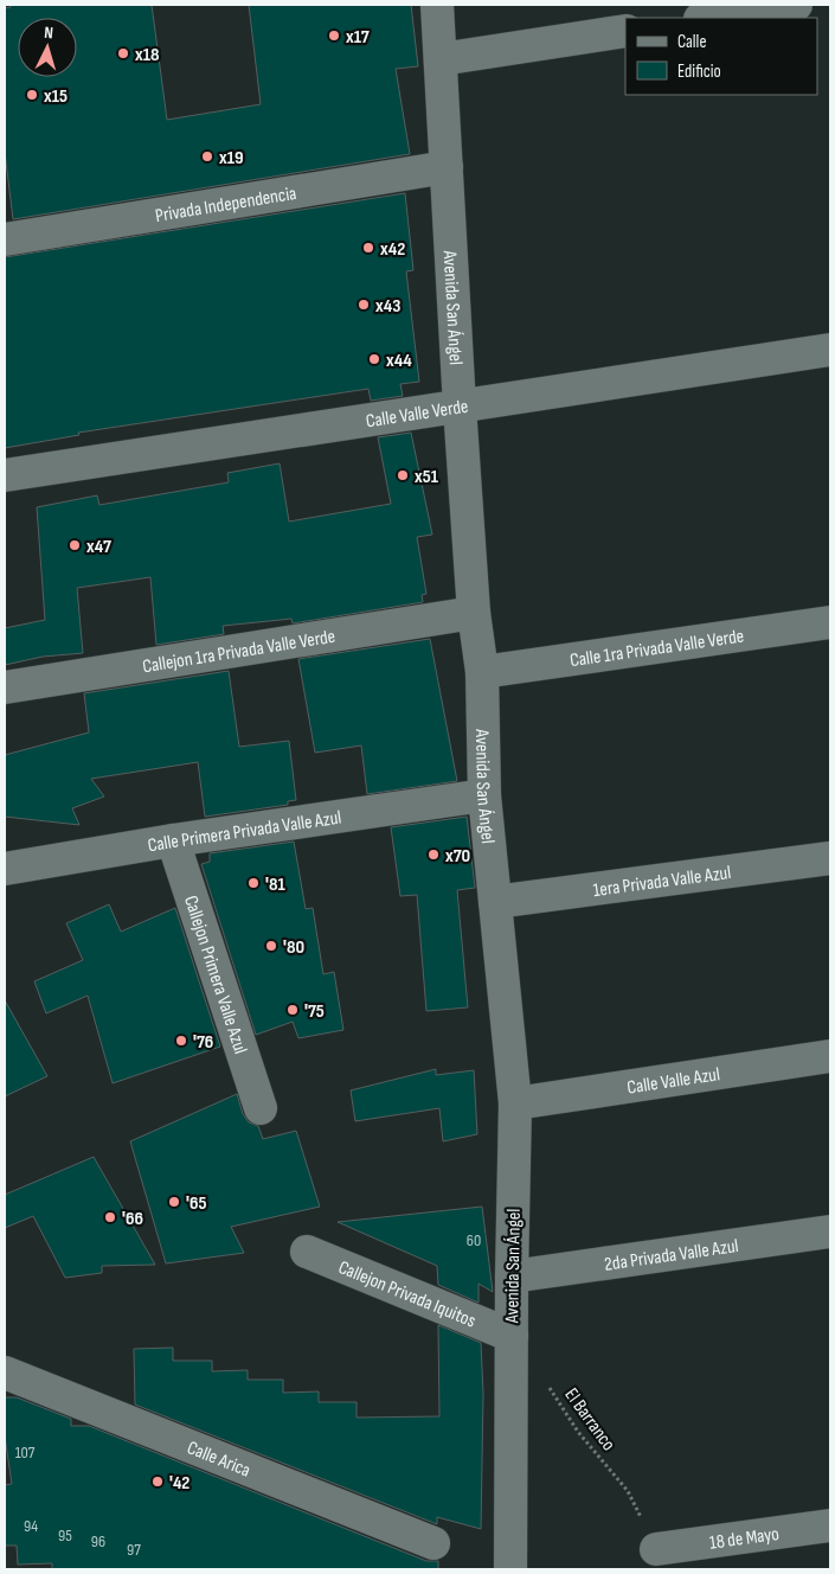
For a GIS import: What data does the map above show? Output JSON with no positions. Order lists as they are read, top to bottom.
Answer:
{
  "streets": {
    "street": [
      "Privada Independencia",
      "Avenida San Ángel",
      "Calle Valle Verde",
      "Calle 1ra Privada Valle Verde",
      "Callejon 1ra Privada Valle Verde",
      "Calle Primera Privada Valle Azul",
      "1era Privada Valle Azul",
      "Callejon Primera Valle Azul",
      "Calle Valle Azul",
      "2da Privada Valle Azul",
      "Callejon Privada Iquitos",
      "Calle Arica",
      "18 de Mayo"
    ],
    "path": ["El Barranco"]
  },
  "crossings": [
    ["Privada Independencia", "Avenida San Ángel"],
    ["Avenida San Ángel", "Calle Valle Verde"],
    ["Avenida San Ángel", "Calle 1ra Privada Valle Verde"],
    ["Avenida San Ángel", "Callejon 1ra Privada Valle Verde"],
    ["Avenida San Ángel", "Calle Primera Privada Valle Azul"],
    ["Avenida San Ángel", "1era Privada Valle Azul"],
    ["Avenida San Ángel", "Calle Valle Azul"],
    ["Avenida San Ángel", "2da Privada Valle Azul"],
    ["Avenida San Ángel", "Callejon Privada Iquitos"],
    ["Calle Primera Privada Valle Azul", "Callejon Primera Valle Azul"],
    ["El Barranco", "18 de Mayo"]
  ],
  "places": [
    "x17",
    "x18",
    "x15",
    "x19",
    "x42",
    "x43",
    "x44",
    "x51",
    "x47",
    "x70",
    "'81",
    "'80",
    "'75",
    "'76",
    "'65",
    "'66",
    "'42"
  ],
  "house_numbers": [
    "60",
    "107",
    "94",
    "95",
    "96",
    "97"
  ],
  "legend": ["Calle", "Edificio"],
  "north": "top"
}
